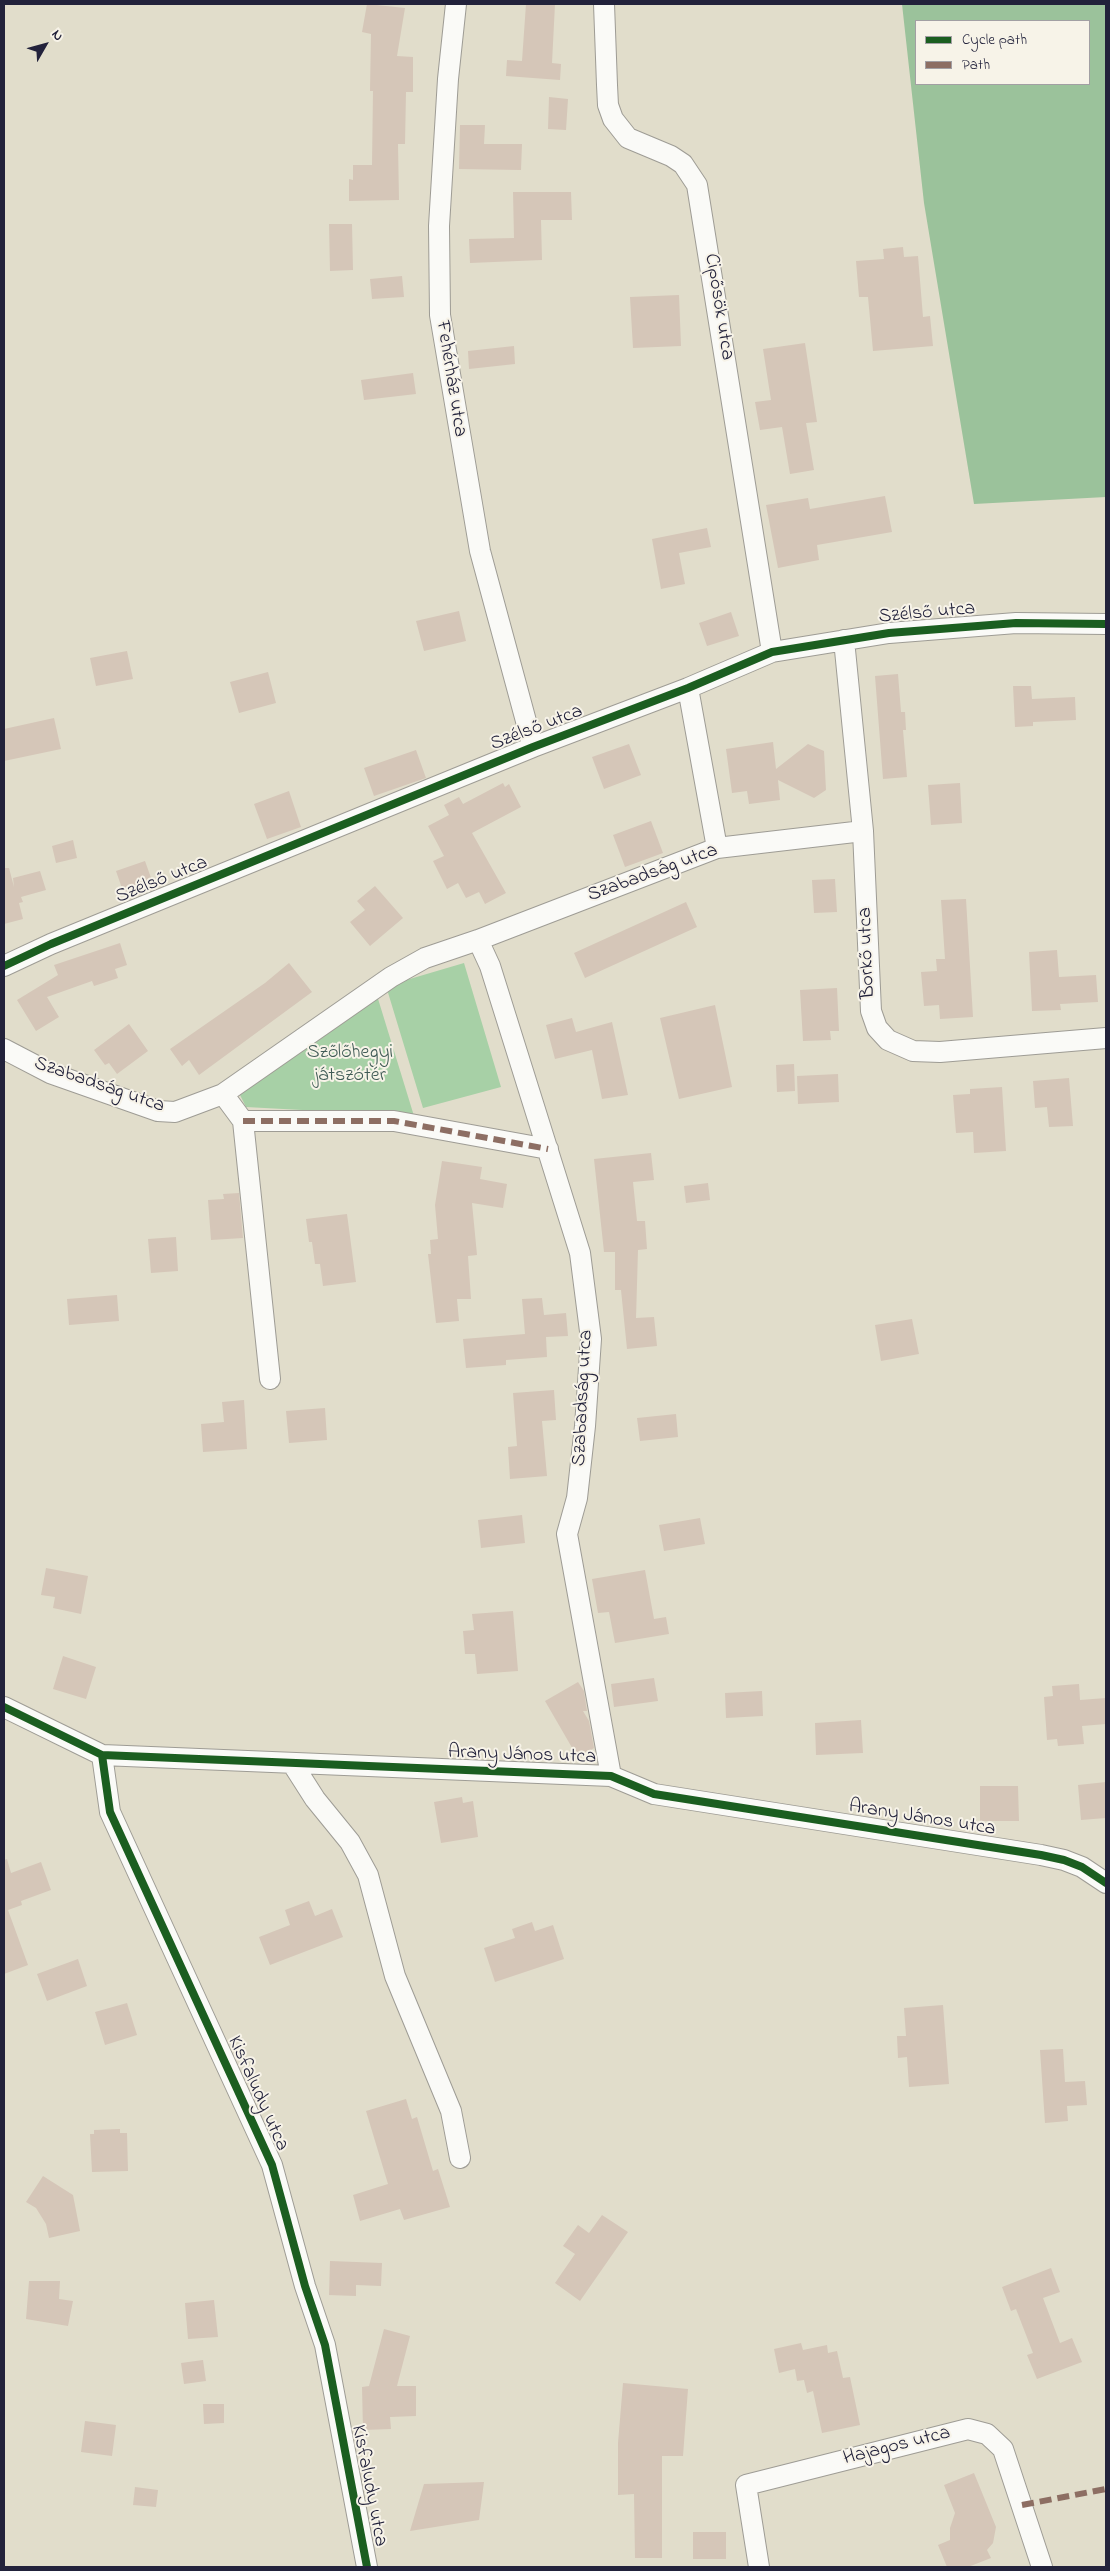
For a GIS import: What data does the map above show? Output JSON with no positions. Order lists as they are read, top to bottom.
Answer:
{
  "streets": {
    "street": [
      "Cipősök utca",
      "Fehérház utca",
      "Szélső utca",
      "Szabadság utca",
      "Borkő utca",
      "Arany János utca",
      "Kisfaludy utca",
      "Hajagos utca"
    ]
  },
  "crossings": [
    ["Cipősök utca", "Szélső utca"],
    ["Fehérház utca", "Szélső utca"],
    ["Szélső utca", "Borkő utca"],
    ["Szabadság utca", "Borkő utca"],
    ["Szabadság utca", "Arany János utca"],
    ["Arany János utca", "Kisfaludy utca"]
  ],
  "parks": ["Szőlőhegyi játszótér"],
  "legend": ["Cycle path", "Path"],
  "north": "top right"
}
